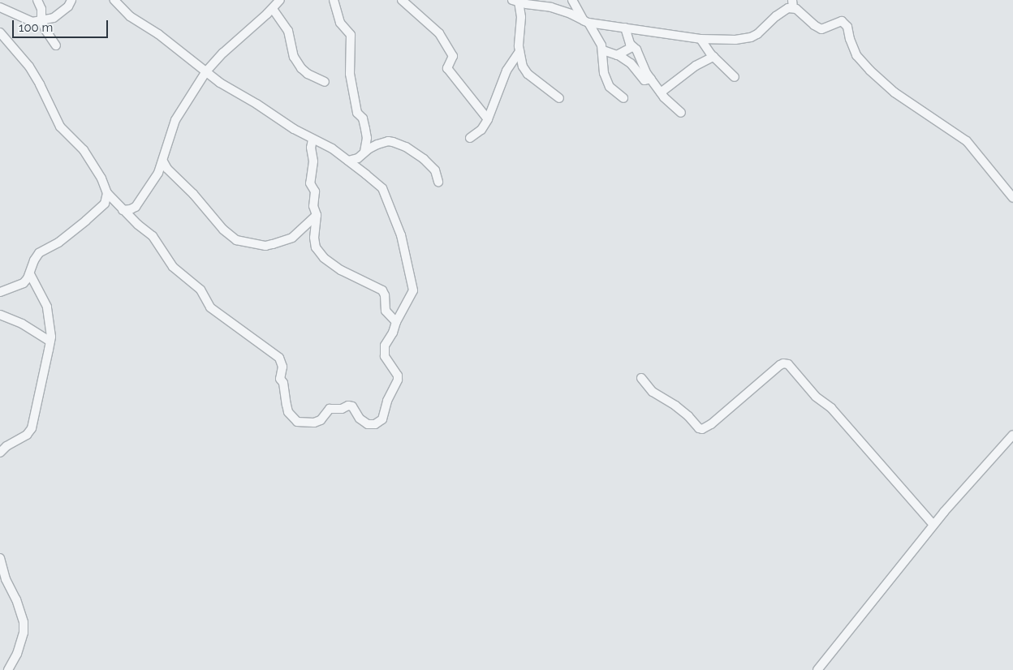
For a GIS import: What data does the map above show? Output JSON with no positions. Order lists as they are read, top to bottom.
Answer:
{
  "scale_bar": "100 m"
}
